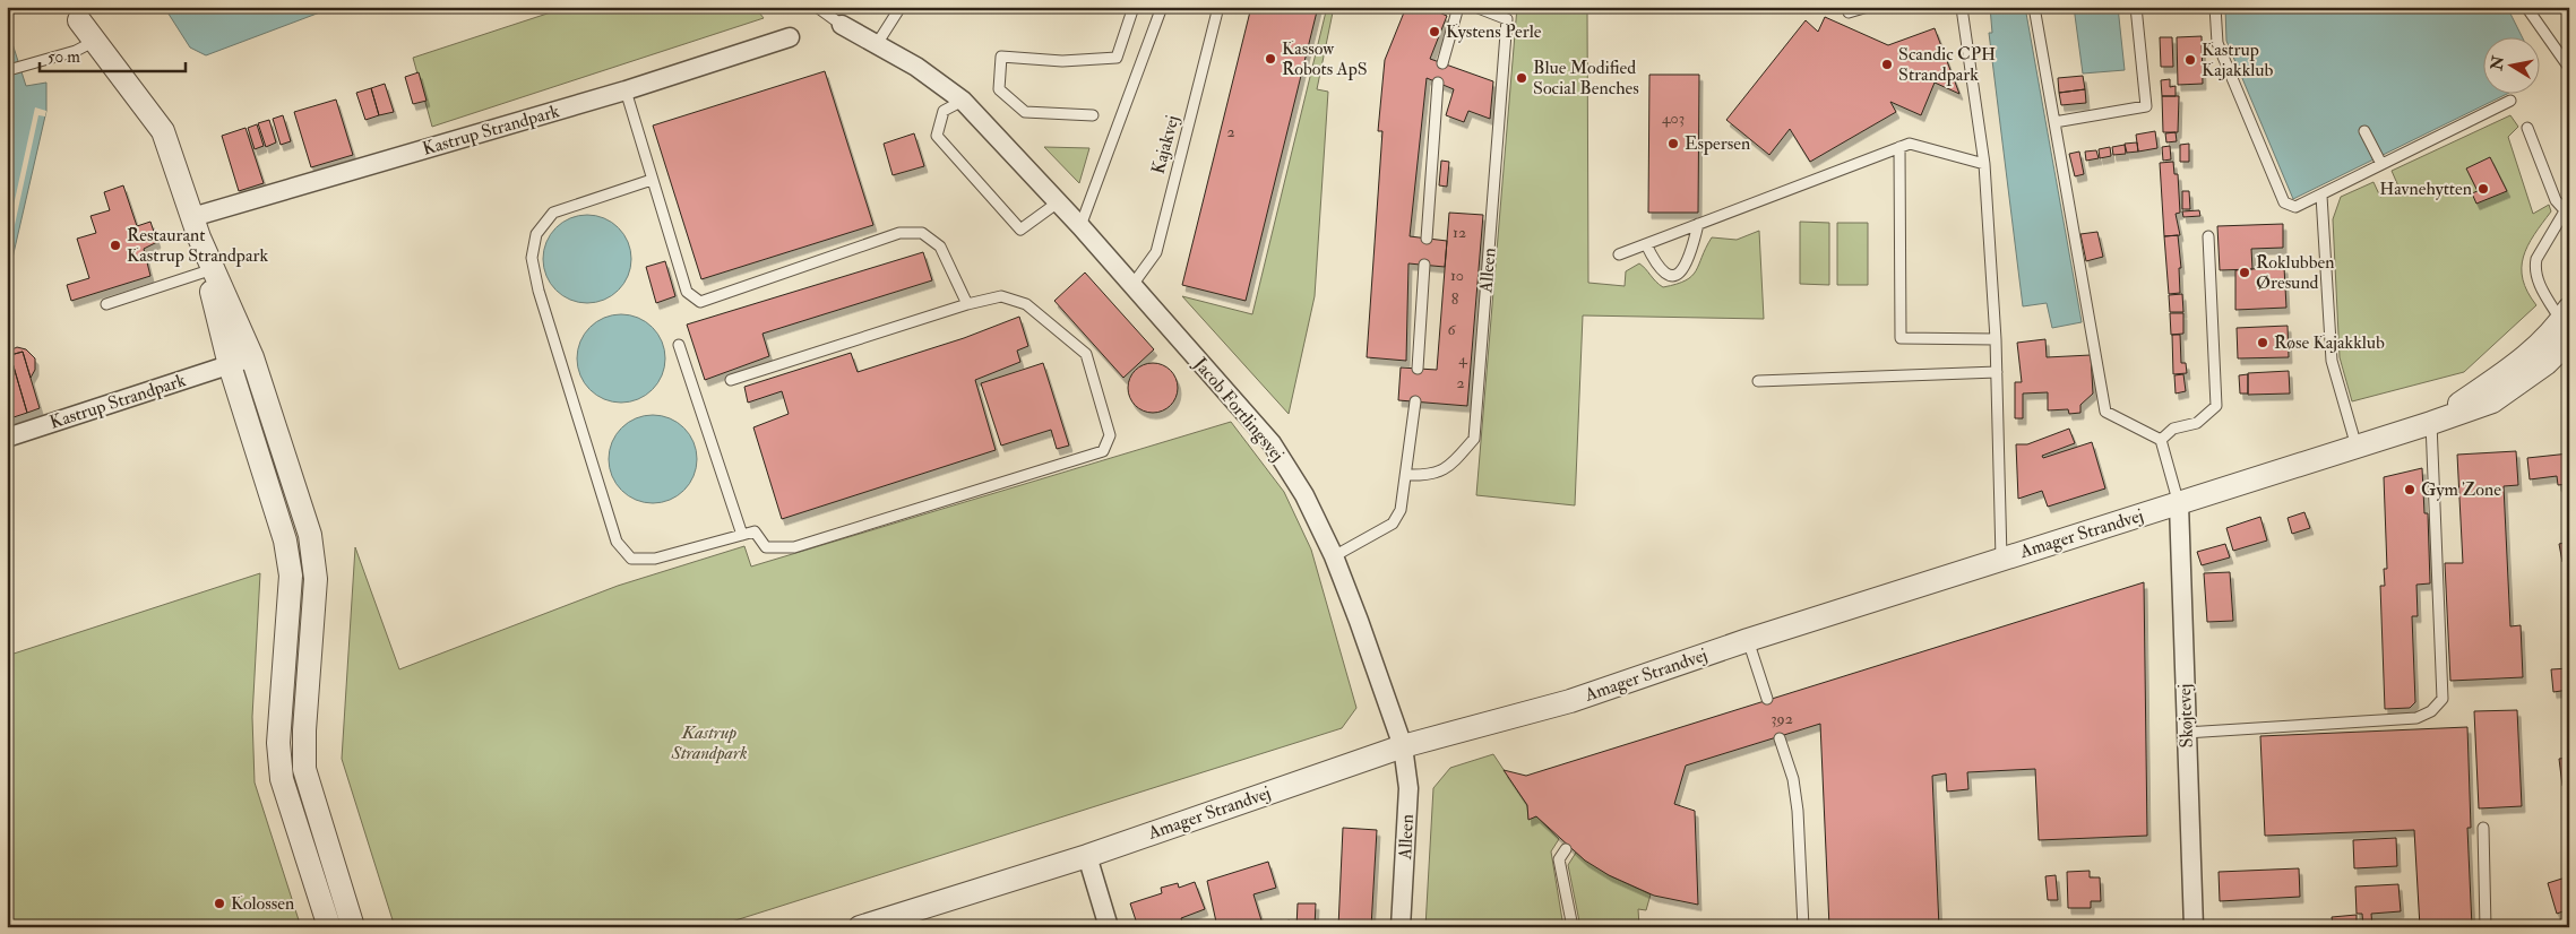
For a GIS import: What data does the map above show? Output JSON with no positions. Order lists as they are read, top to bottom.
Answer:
{
  "streets": {
    "street": [
      "Kastrup Strandpark",
      "Alleen",
      "Jacob Fortlingsvej",
      "Amager Strandvej",
      "Skøjtevej"
    ],
    "lane": ["Kajakvej"]
  },
  "crossings": [
    ["Kajakvej", "Jacob Fortlingsvej"],
    ["Alleen", "Jacob Fortlingsvej"],
    ["Alleen", "Amager Strandvej"],
    ["Jacob Fortlingsvej", "Amager Strandvej"],
    ["Amager Strandvej", "Skøjtevej"]
  ],
  "parks": ["Kastrup Strandpark"],
  "places": [
    "Kystens Perle",
    "Kassow Robots ApS",
    "Kastrup Kajakklub",
    "Scandic CPH Strandpark",
    "Blue Modified Social Benches",
    "Espersen",
    "Havnehytten",
    "Restaurant Kastrup Strandpark",
    "Roklubben Øresund",
    "Røse Kajakklub",
    "Gym Zone",
    "Kolossen"
  ],
  "house_numbers": [
    "403",
    "2",
    "12",
    "10",
    "8",
    "6",
    "4",
    "2",
    "392"
  ],
  "scale_bar": "50 m",
  "north": "left"
}
